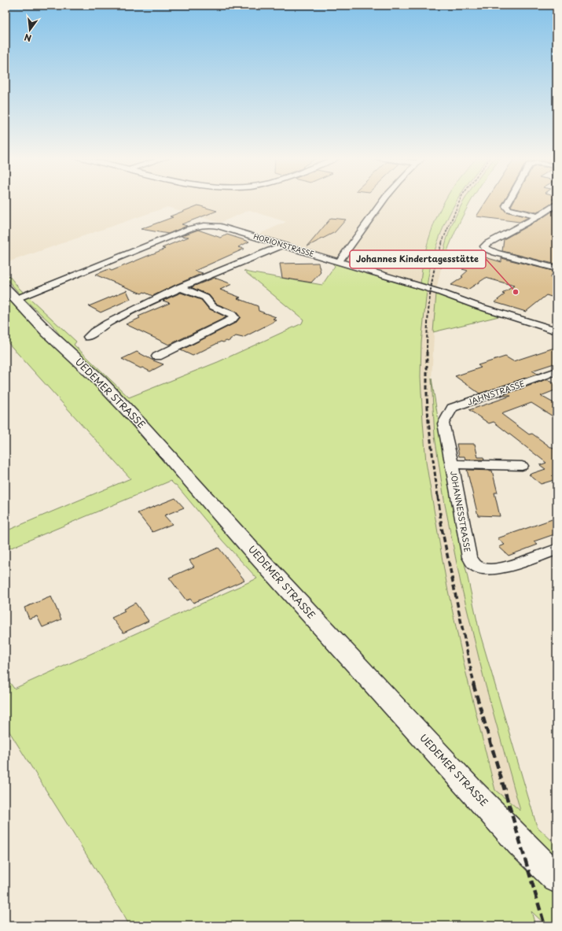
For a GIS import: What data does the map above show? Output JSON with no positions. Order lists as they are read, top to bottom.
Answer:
{
  "streets": {
    "main road": ["UEDEMER STRASSE"],
    "street": ["HORIONSTRASSE", "JAHNSTRASSE", "JOHANNESSTRASSE"]
  },
  "crossings": [
    ["HORIONSTRASSE", "UEDEMER STRASSE"],
    ["JAHNSTRASSE", "JOHANNESSTRASSE"]
  ],
  "places": ["Johannes Kindertagesstätte"],
  "north": "bottom"
}
